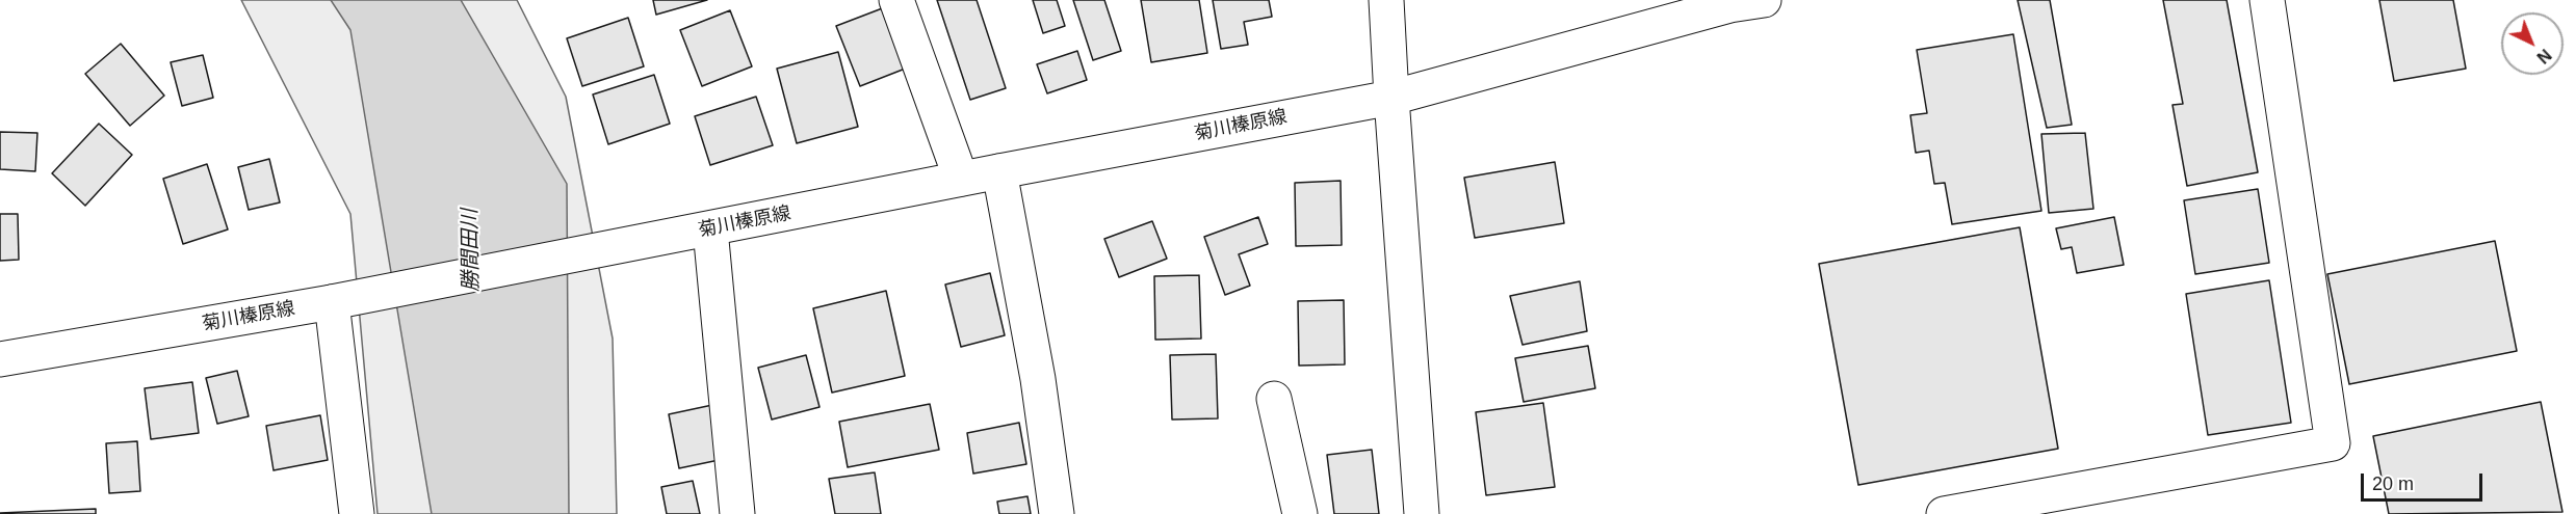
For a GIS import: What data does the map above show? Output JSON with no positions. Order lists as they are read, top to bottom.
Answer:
{
  "streets": {
    "street": ["菊川榛原線"]
  },
  "water": ["勝間田川"],
  "scale_bar": "20 m",
  "north": "bottom right"
}
